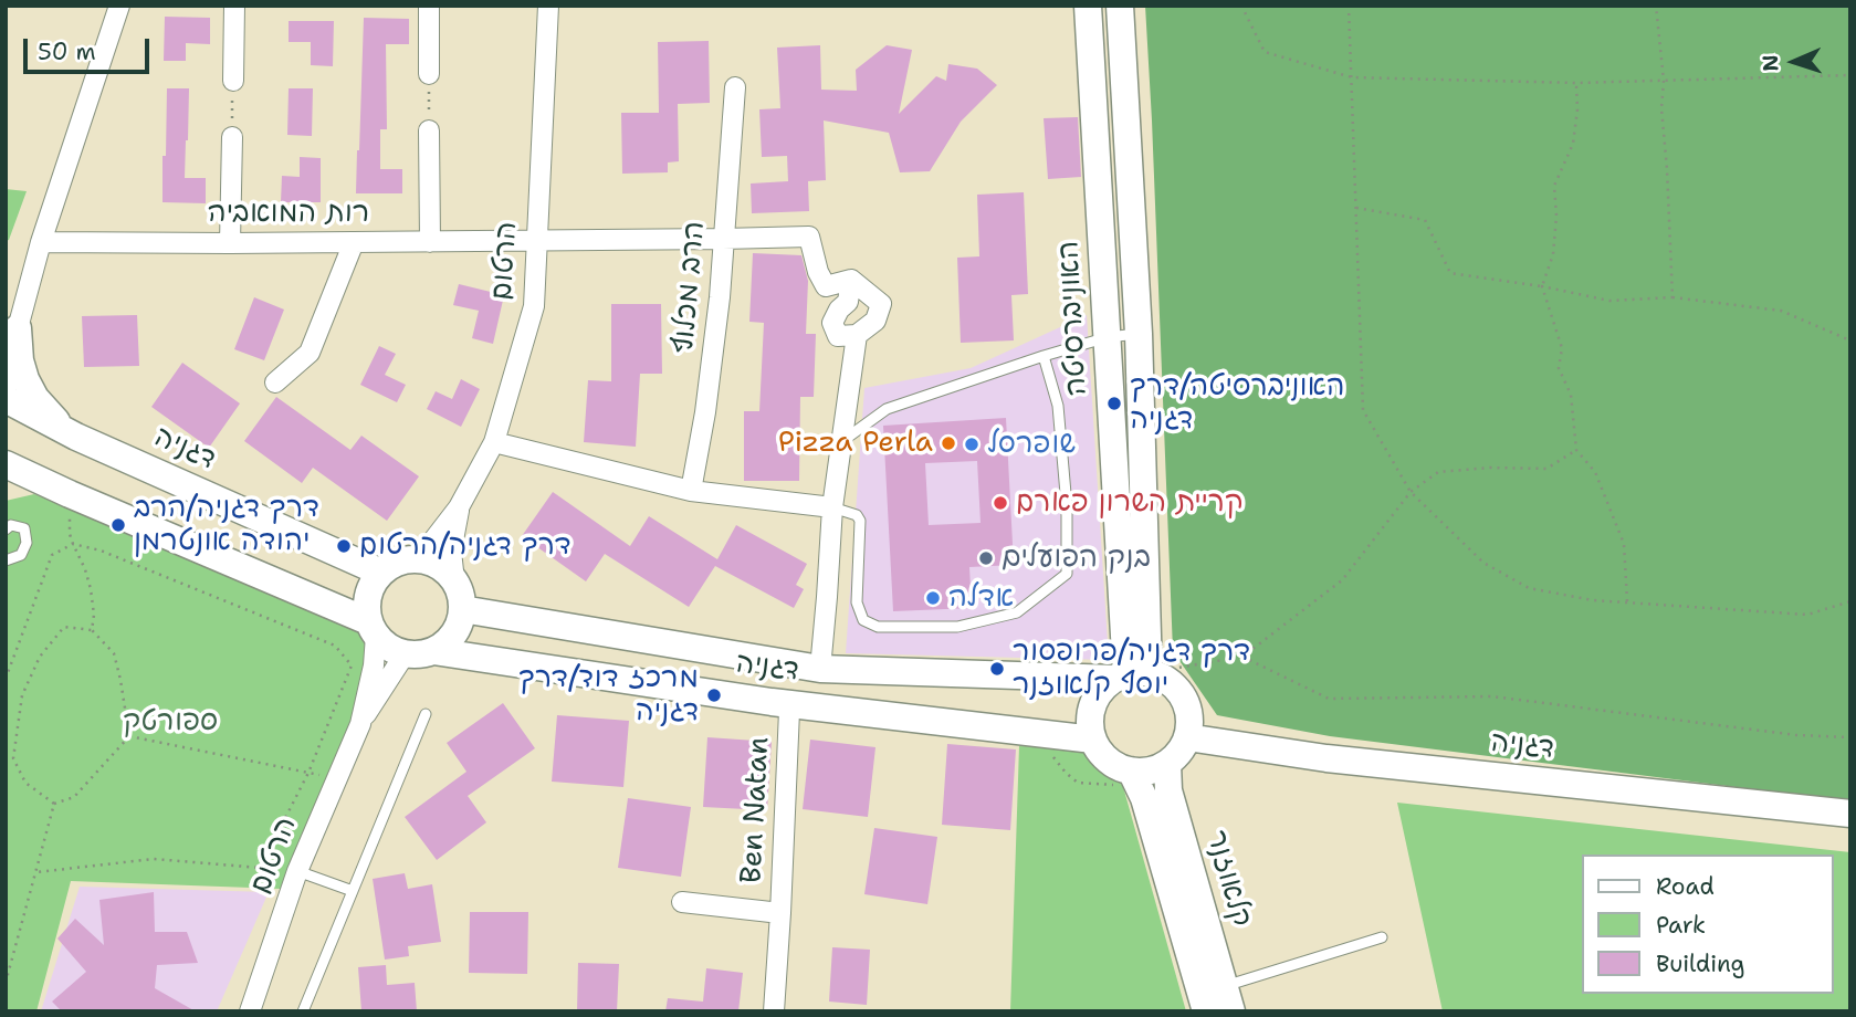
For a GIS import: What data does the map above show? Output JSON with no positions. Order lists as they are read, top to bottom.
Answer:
{
  "streets": {
    "street": [
      "רות המואביה",
      "הרטום",
      "הרב מכלוף",
      "האוניברסיטה",
      "דגניה",
      "Ben Natan",
      "קלאוזנר"
    ]
  },
  "crossings": [
    ["רות המואביה", "הרטום"],
    ["רות המואביה", "הרב מכלוף"],
    ["הרטום", "דגניה"],
    ["האוניברסיטה", "דגניה"],
    ["האוניברסיטה", "קלאוזנר"],
    ["דגניה", "קלאוזנר"]
  ],
  "parks": ["ספורטק"],
  "places": [
    "האוניברסיטה/דרך דגניה",
    "Pizza Perla",
    "שופרסל",
    "קריית השרון פארם",
    "דרך דגניה/הרב יהודה אונטרמן",
    "דרך דגניה/הרטום",
    "בנק הפועלים",
    "אדלה",
    "דרך דגניה/פרופסור יוסף קלאוזנר",
    "מרכז דוד/דרך דגניה"
  ],
  "legend": ["Road", "Park", "Building"],
  "scale_bar": "50 m",
  "north": "left"
}
